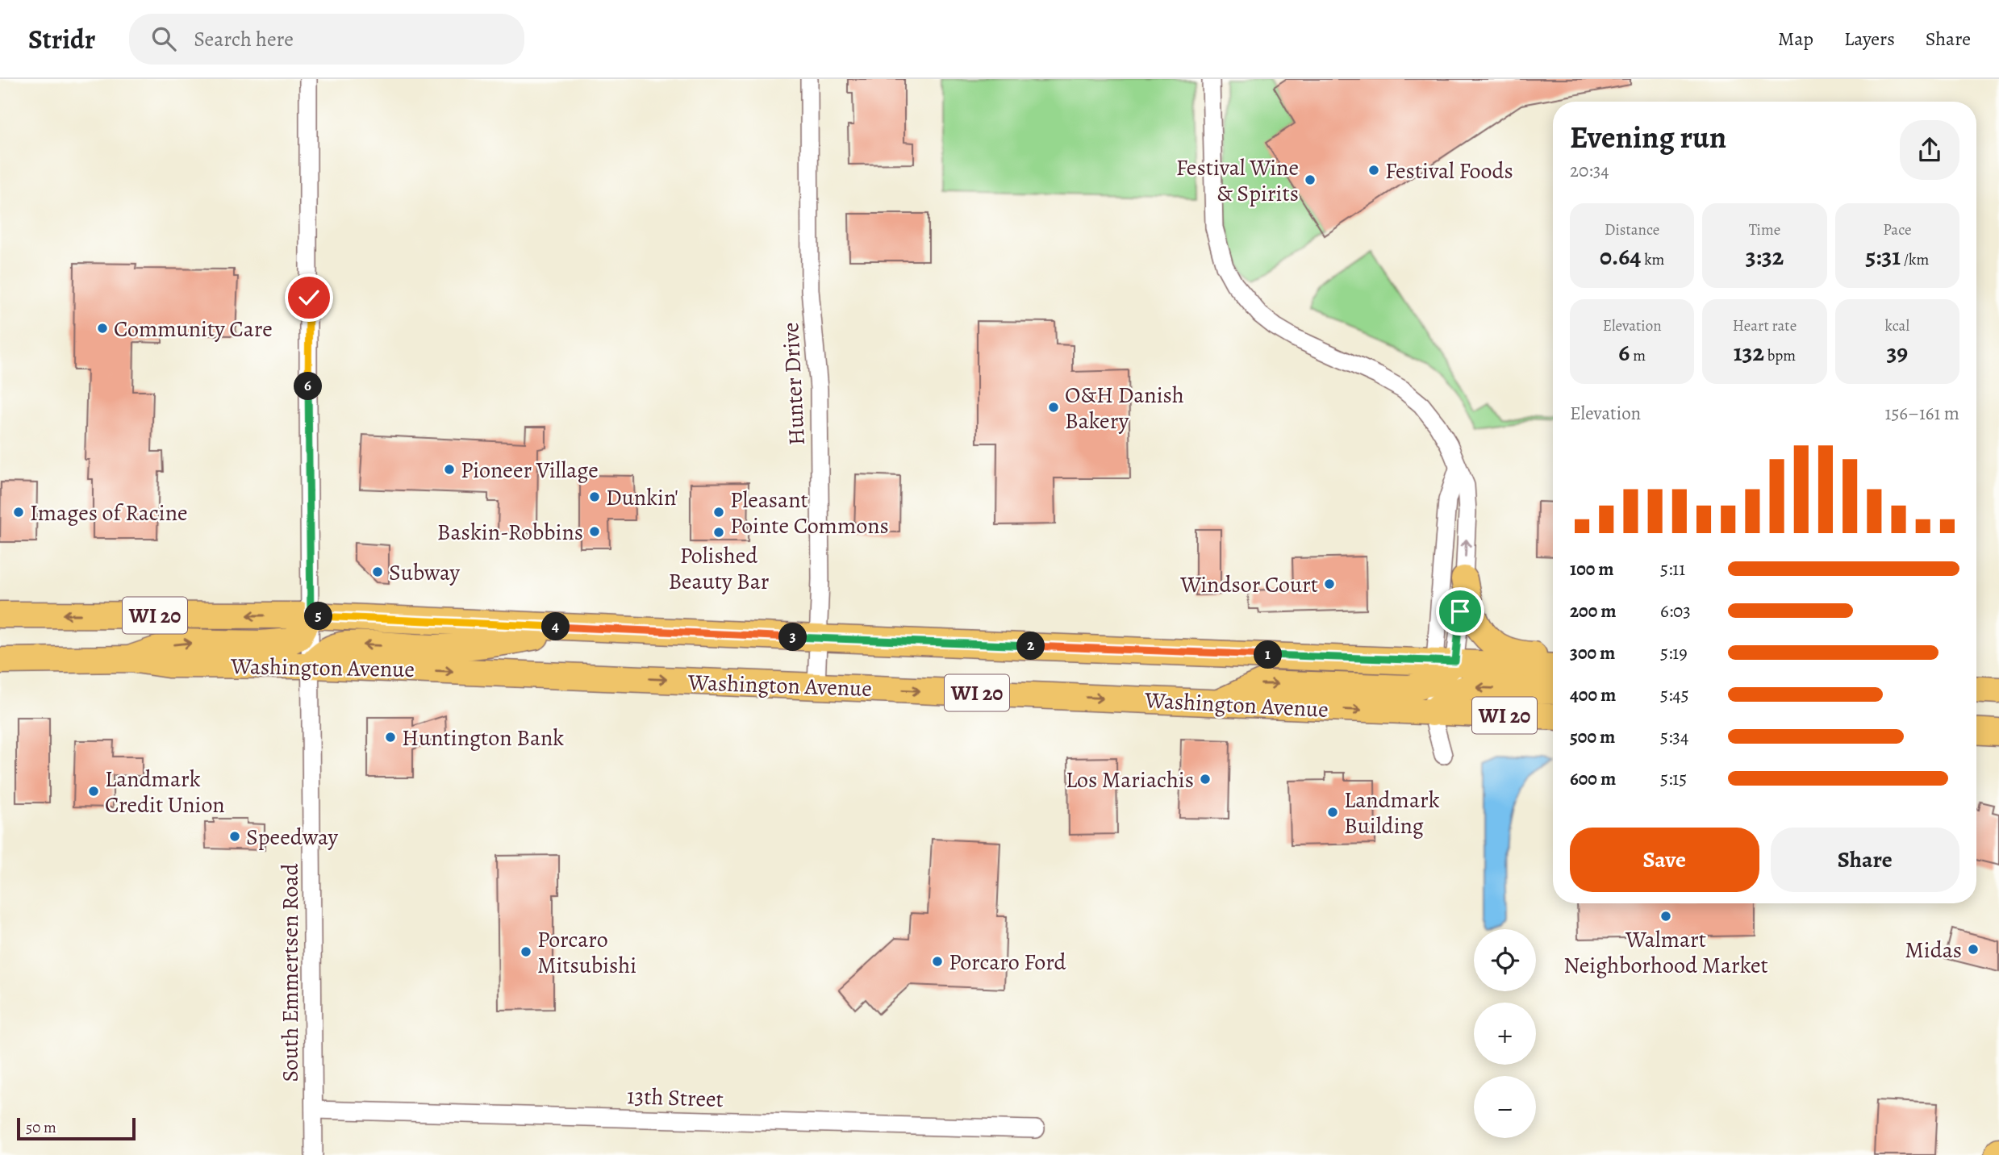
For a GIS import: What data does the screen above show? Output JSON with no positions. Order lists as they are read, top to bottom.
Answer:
{
  "streets": {
    "main road": ["WI 20", "Washington Avenue"],
    "street": ["Hunter Drive", "South Emmertsen Road", "13th Street"]
  },
  "crossings": [
    ["Hunter Drive", "Washington Avenue"],
    ["Washington Avenue", "South Emmertsen Road"],
    ["South Emmertsen Road", "13th Street"]
  ],
  "places": [
    "Festival Foods",
    "Festival Wine & Spirits",
    "Community Care",
    "O&H Danish Bakery",
    "Pioneer Village",
    "Dunkin'",
    "Images of Racine",
    "Pleasant Pointe Commons",
    "Baskin-Robbins",
    "Polished Beauty Bar",
    "Subway",
    "Windsor Court",
    "Huntington Bank",
    "Los Mariachis",
    "Landmark Credit Union",
    "Landmark Building",
    "Speedway",
    "Walmart Neighborhood Market",
    "Midas",
    "Porcaro Mitsubishi",
    "Porcaro Ford"
  ],
  "scale_bar": "50 m",
  "page": {
    "header": "Stridr",
    "search": "Search here",
    "nav": ["Map", "Layers", "Share"],
    "heading": ["Evening run", "20:34"],
    "stats": [
      ["Distance", "0.64 km"],
      ["Time", "3:32"],
      ["Pace", "5:31 /km"],
      ["Elevation", "6 m"],
      ["Heart rate", "132 bpm"],
      ["kcal", "39"]
    ],
    "pins": [
      "6",
      "5",
      "4",
      "3",
      "2",
      "1"
    ],
    "chart": ["Elevation", "156–161 m"],
    "list": [
      {
        "name": "100 m",
        "note": "5:11"
      },
      {
        "name": "200 m",
        "note": "6:03"
      },
      {
        "name": "300 m",
        "note": "5:19"
      },
      {
        "name": "400 m",
        "note": "5:45"
      },
      {
        "name": "500 m",
        "note": "5:34"
      },
      {
        "name": "600 m",
        "note": "5:15"
      }
    ],
    "buttons": ["Save", "Share"],
    "map_buttons": ["+", "−"],
    "scale": "50 m"
  }
}
